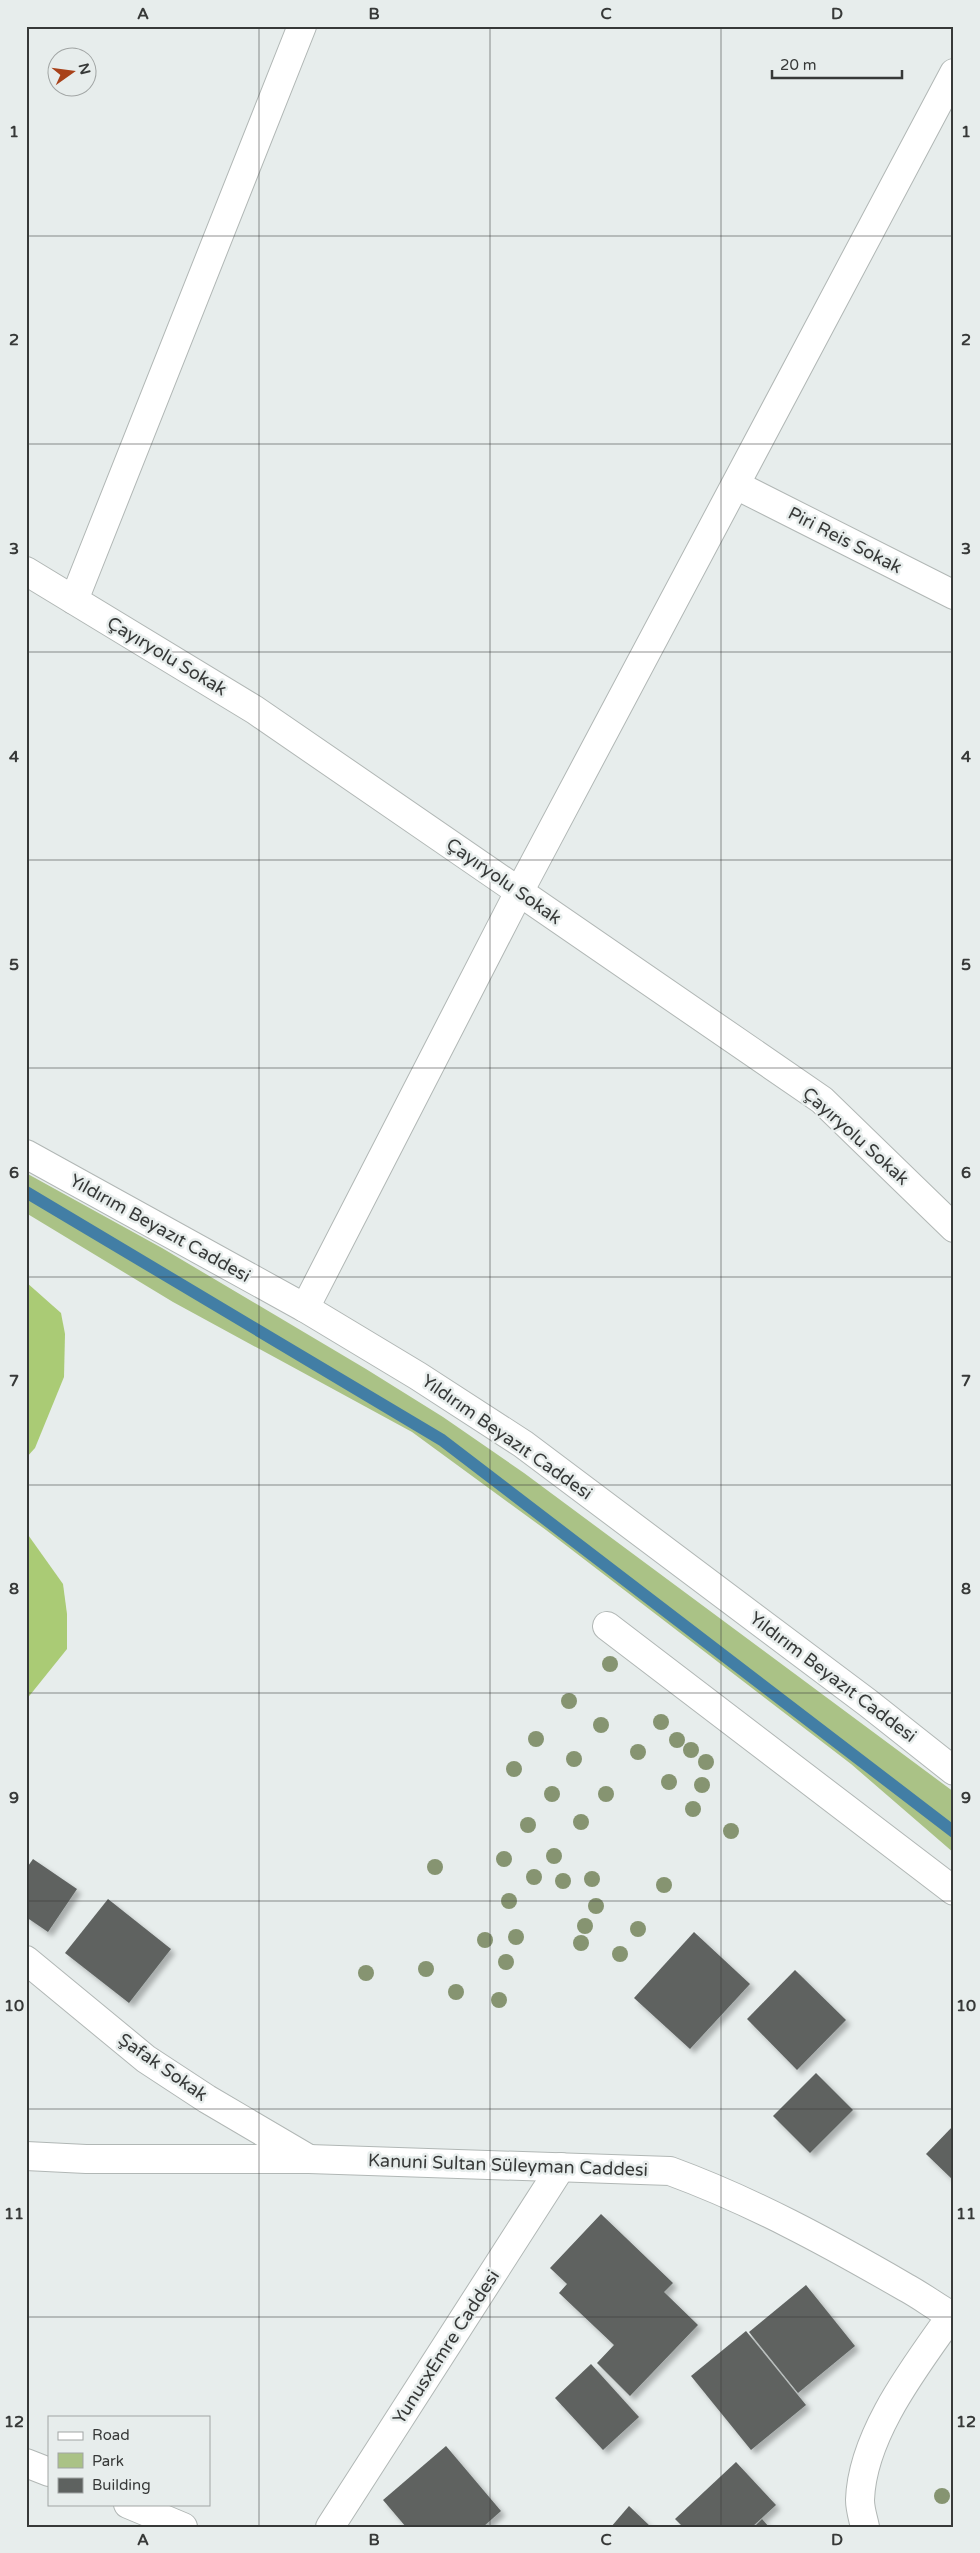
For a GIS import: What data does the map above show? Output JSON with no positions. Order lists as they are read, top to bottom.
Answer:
{
  "streets": {
    "street": [
      "Piri Reis Sokak",
      "Çayıryolu Sokak",
      "Yıldırım Beyazıt Caddesi",
      "Şafak Sokak",
      "Kanuni Sultan Süleyman Caddesi",
      "YunusxEmre Caddesi"
    ]
  },
  "crossings": [
    ["Şafak Sokak", "Kanuni Sultan Süleyman Caddesi"],
    ["Kanuni Sultan Süleyman Caddesi", "YunusxEmre Caddesi"]
  ],
  "legend": ["Road", "Park", "Building"],
  "scale_bar": "20 m",
  "north": "right",
  "grid": {
    "columns": [
      "A",
      "B",
      "C",
      "D"
    ],
    "rows": [
      "1",
      "2",
      "3",
      "4",
      "5",
      "6",
      "7",
      "8",
      "9",
      "10",
      "11",
      "12"
    ]
  }
}
